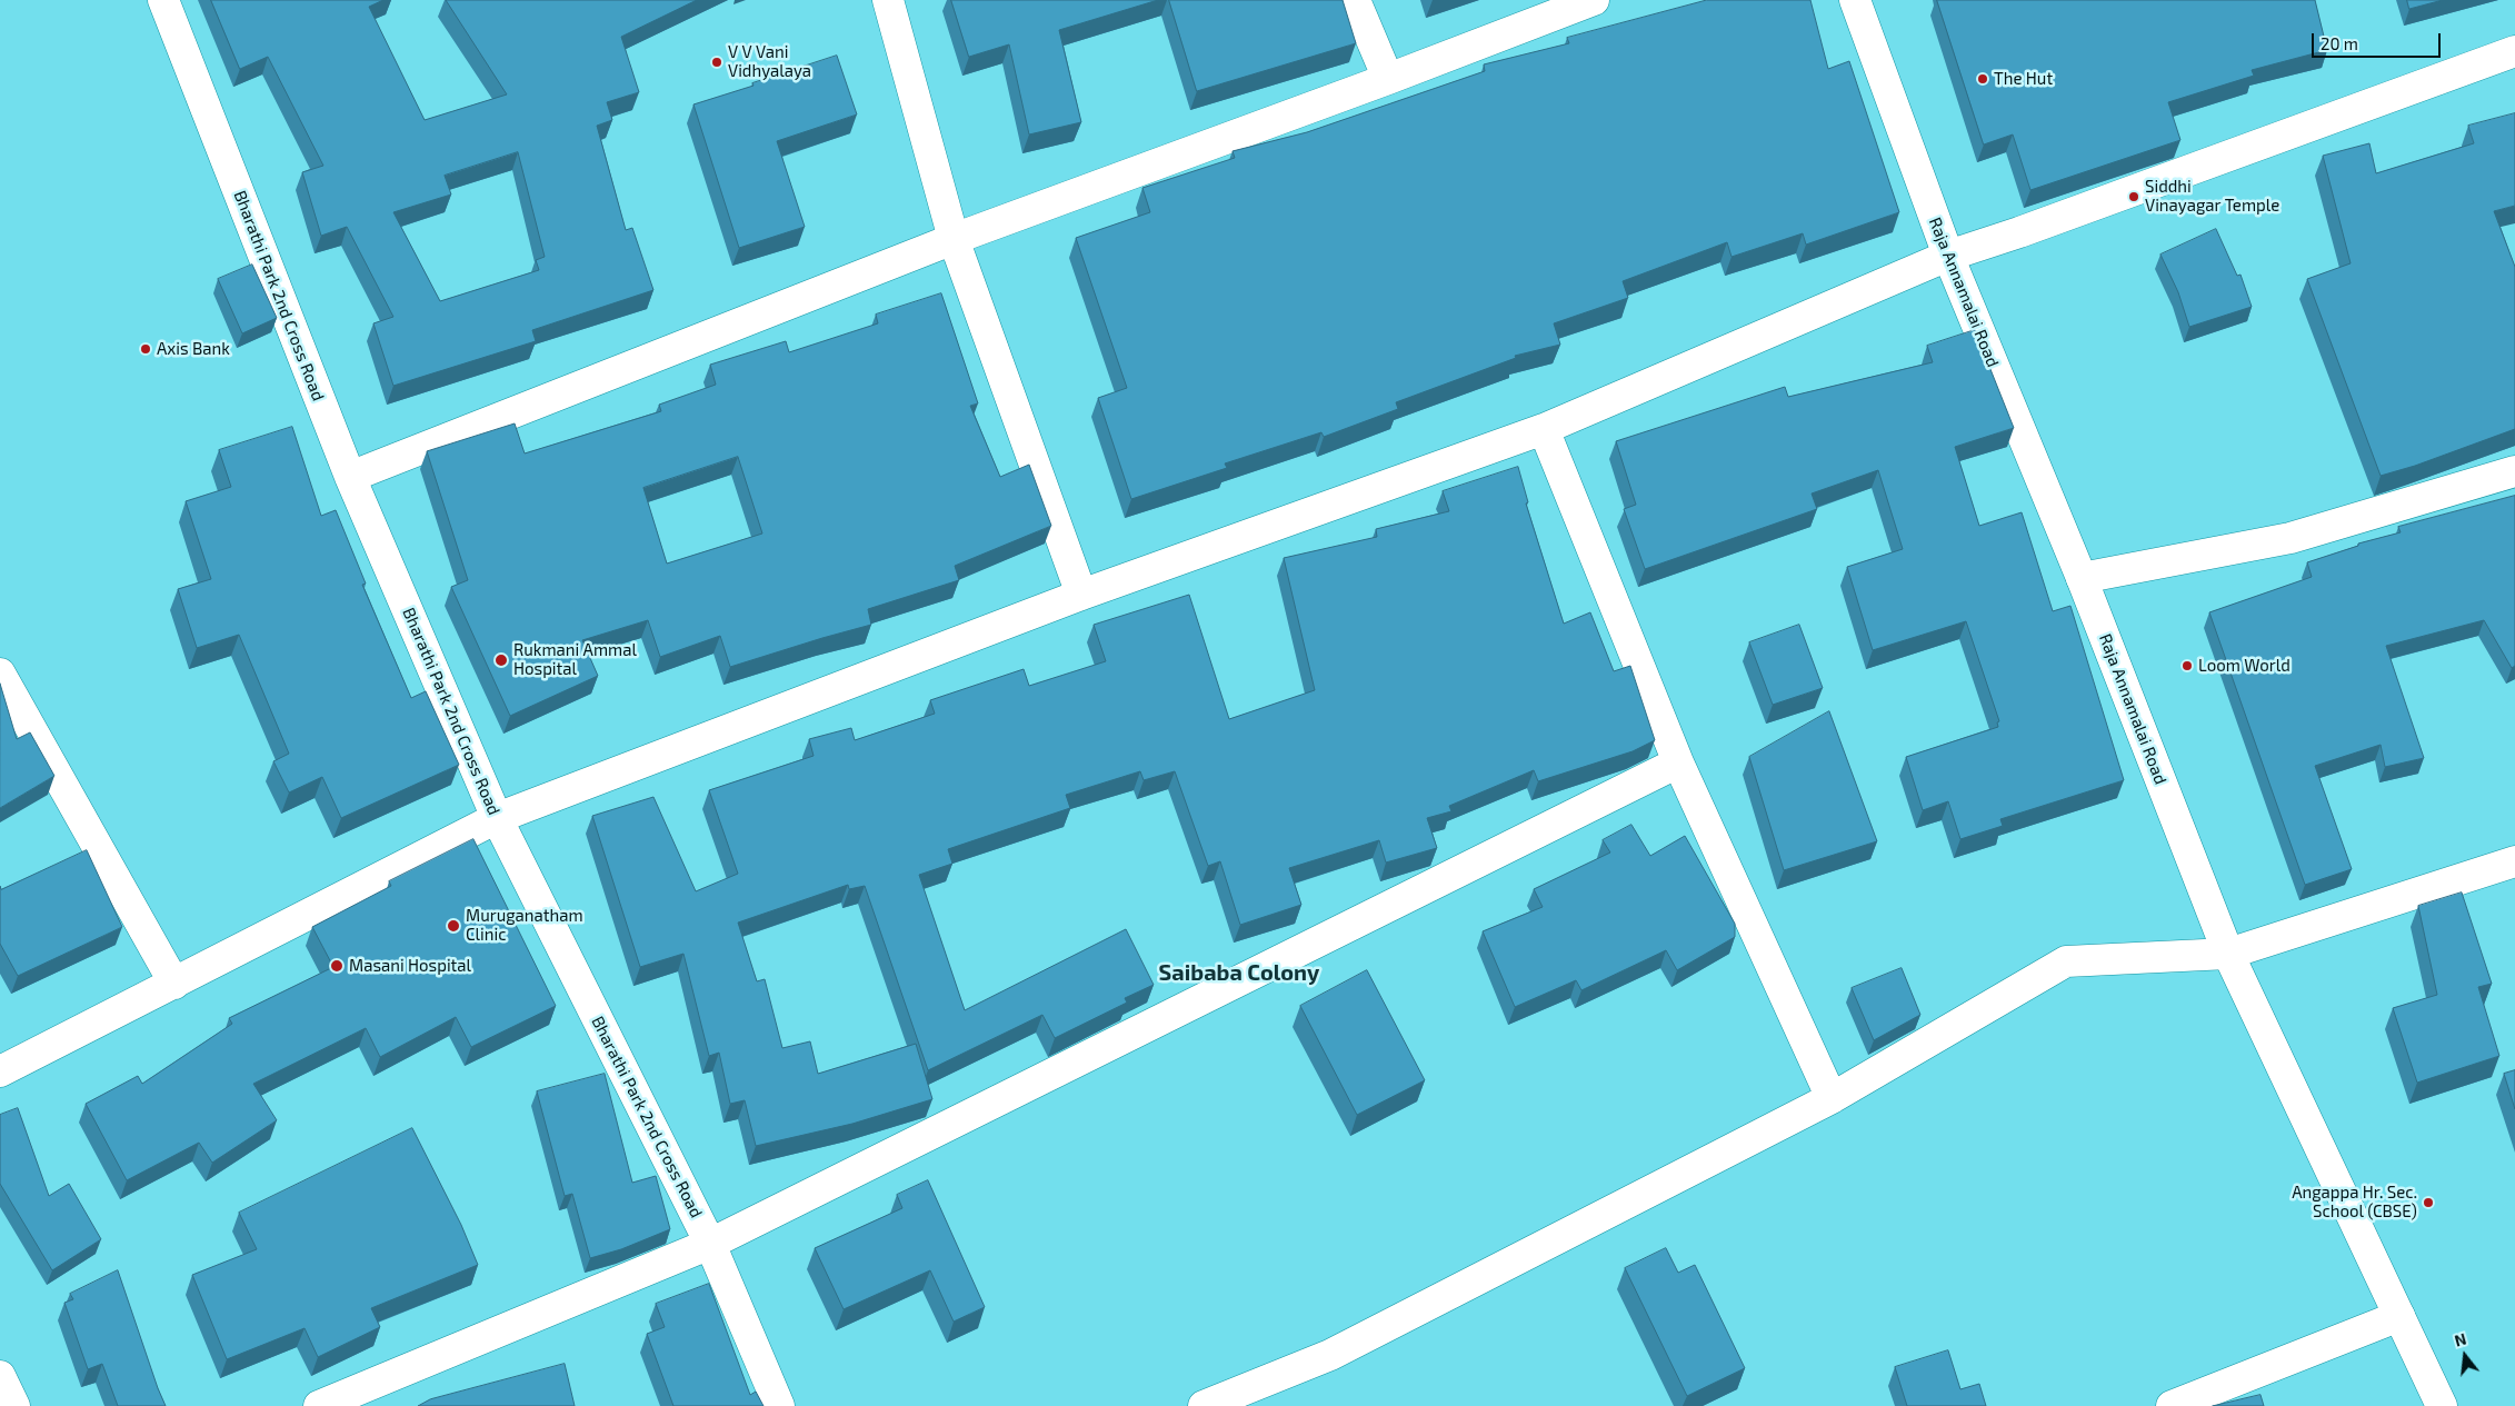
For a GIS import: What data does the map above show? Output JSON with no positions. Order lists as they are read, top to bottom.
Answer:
{
  "streets": {
    "street": ["Raja Annamalai Road", "Bharathi Park 2nd Cross Road"]
  },
  "districts": ["Saibaba Colony"],
  "places": [
    "V V Vani Vidhyalaya",
    "The Hut",
    "Siddhi Vinayagar Temple",
    "Axis Bank",
    "Rukmani Ammal Hospital",
    "Loom World",
    "Muruganatham Clinic",
    "Masani Hospital",
    "Angappa Hr. Sec. School (CBSE)"
  ],
  "scale_bar": "20 m",
  "north": "top"
}
